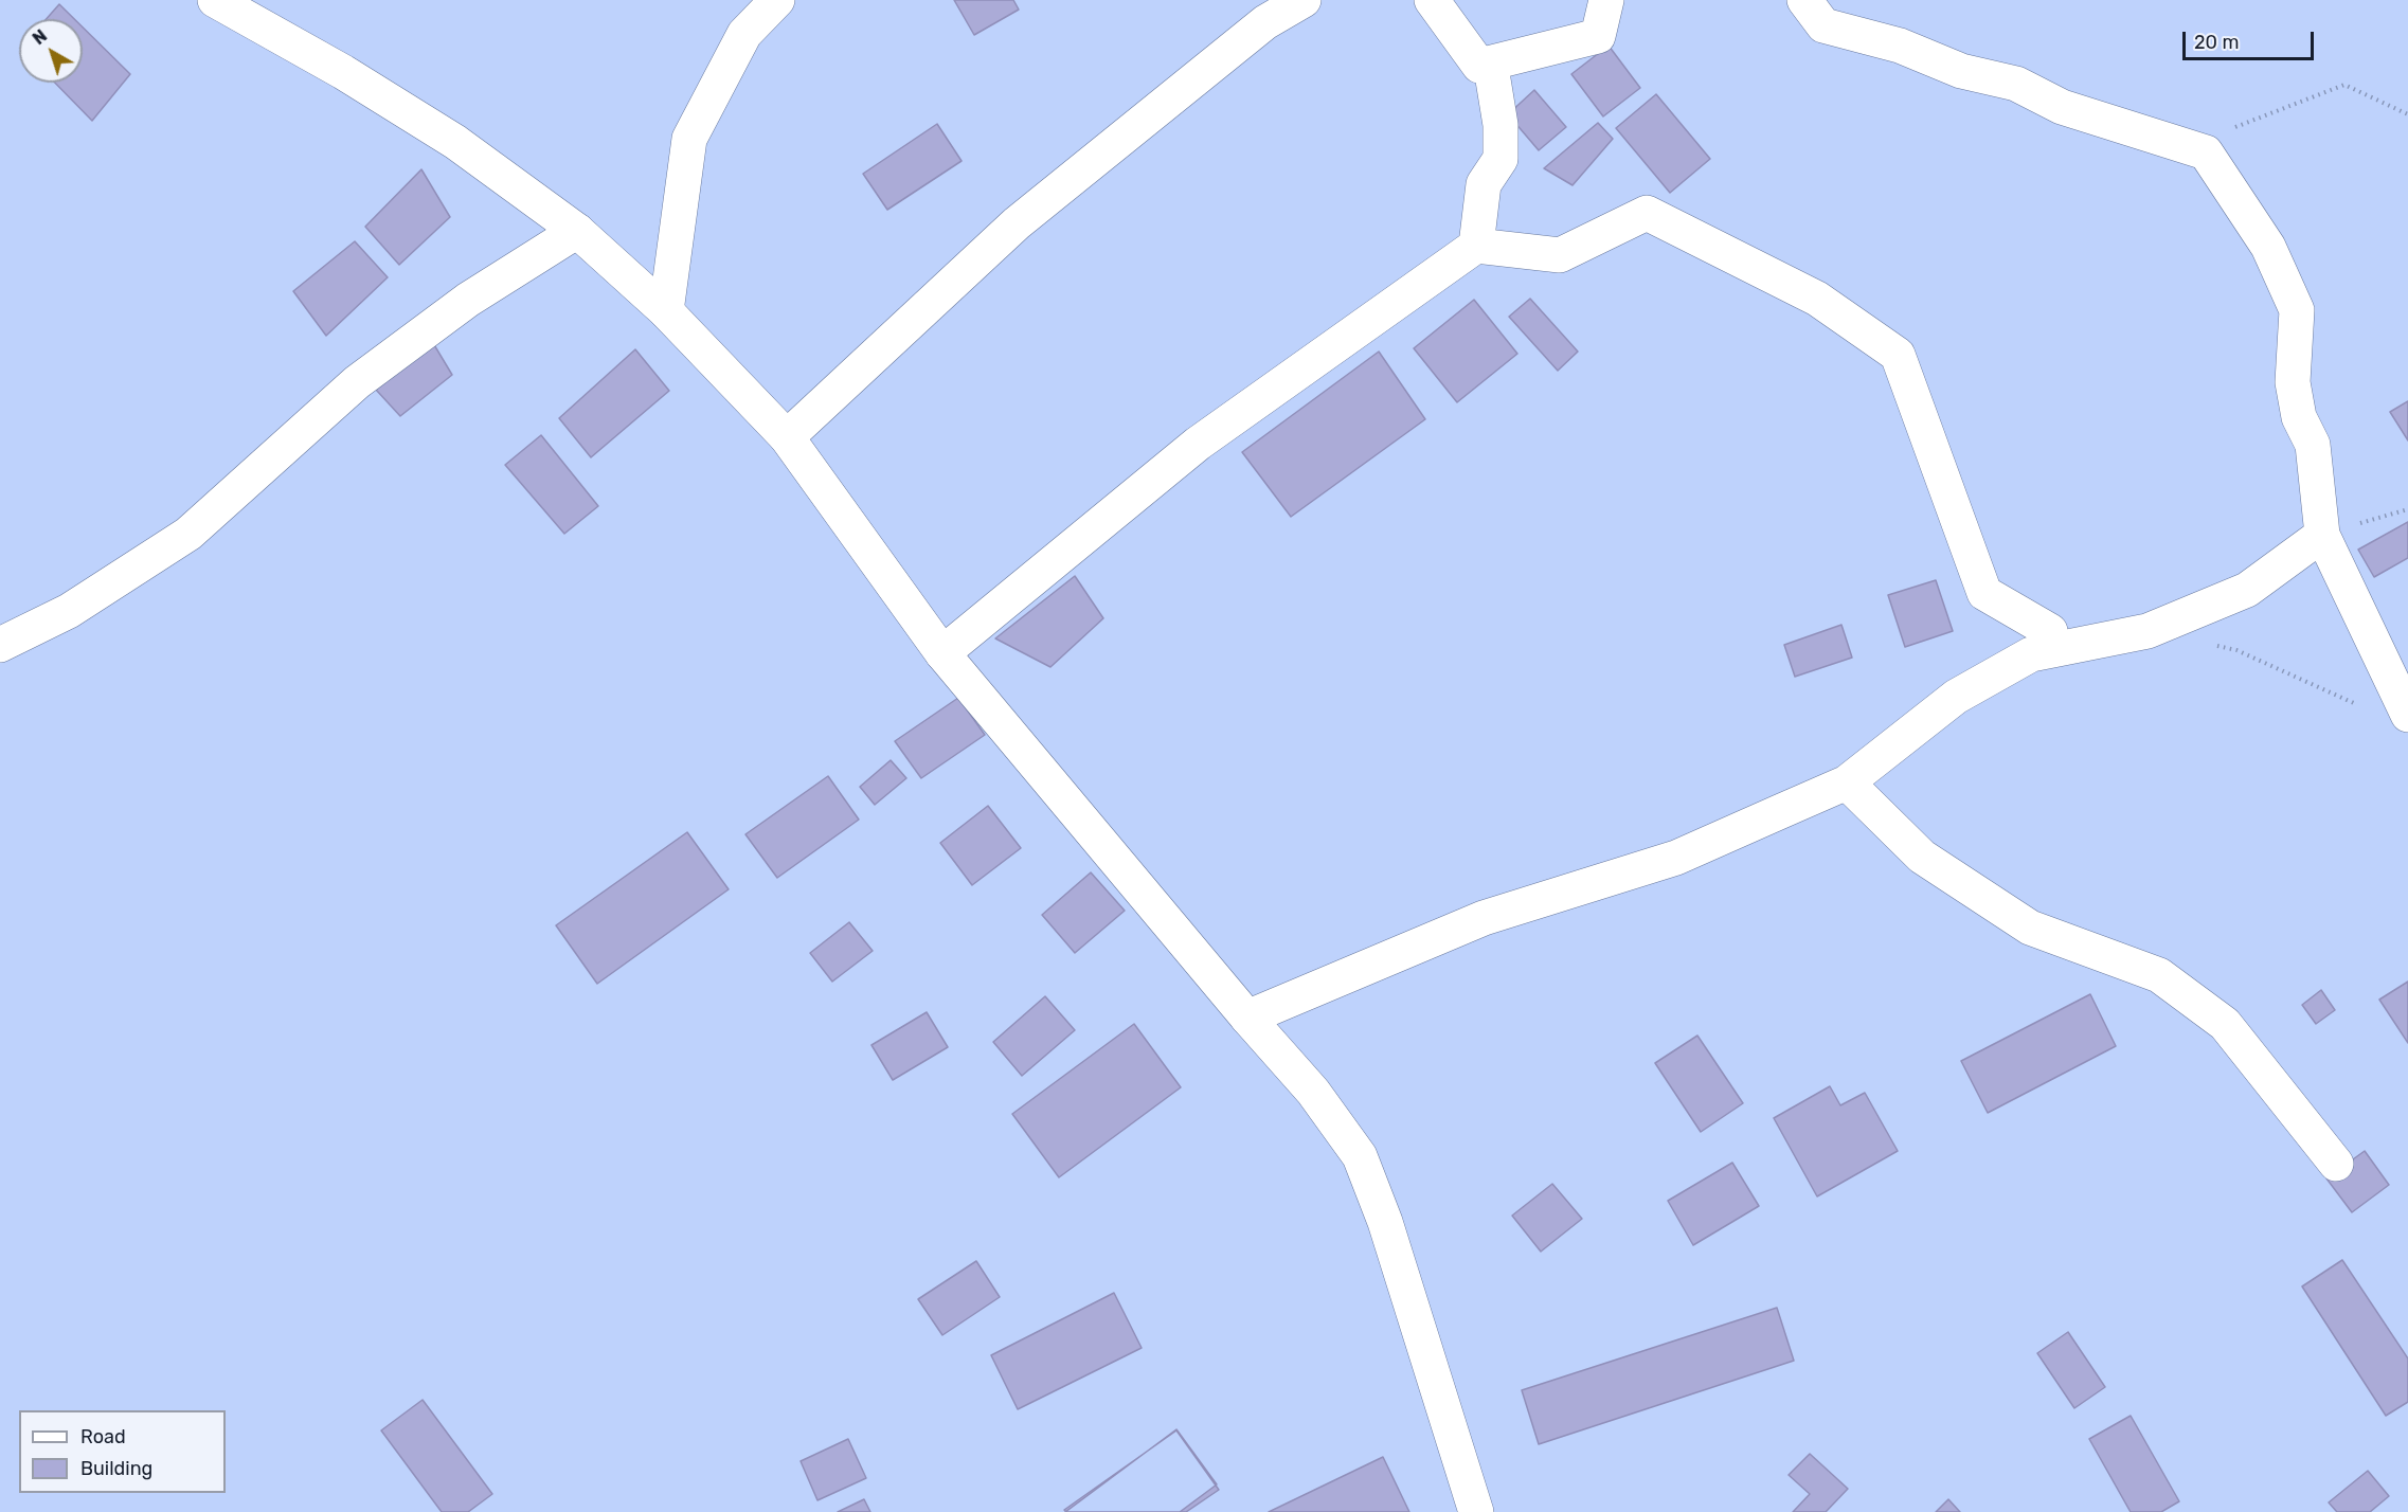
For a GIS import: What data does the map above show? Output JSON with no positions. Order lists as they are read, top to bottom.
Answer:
{
  "legend": ["Road", "Building"],
  "scale_bar": "20 m",
  "north": "top left"
}
